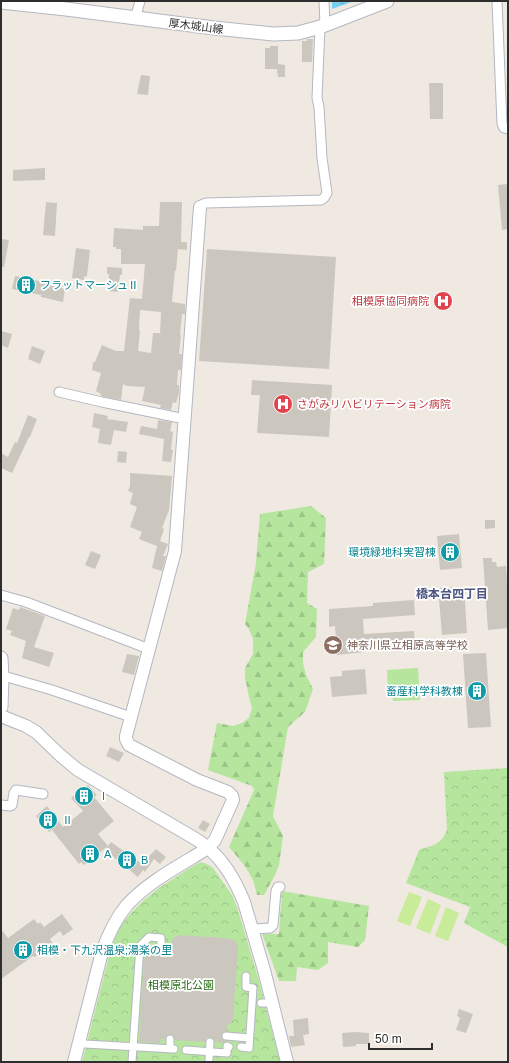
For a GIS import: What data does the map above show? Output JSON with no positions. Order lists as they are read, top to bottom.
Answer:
{
  "streets": {
    "main road": ["厚木城山線"]
  },
  "districts": ["橋本台四丁目"],
  "parks": ["相模原北公園"],
  "places": {
    "building": [
      "フラットマーシュⅡ",
      "環境緑地科実習棟",
      "畜産科学科教棟",
      "Ⅰ",
      "Ⅱ",
      "A",
      "B",
      "相模・下九沢温泉;湯楽の里"
    ],
    "hospital": ["相模原協同病院", "さがみリハビリテーション病院"],
    "school or university": ["神奈川県立相原高等学校"]
  },
  "scale_bar": "50 m"
}
